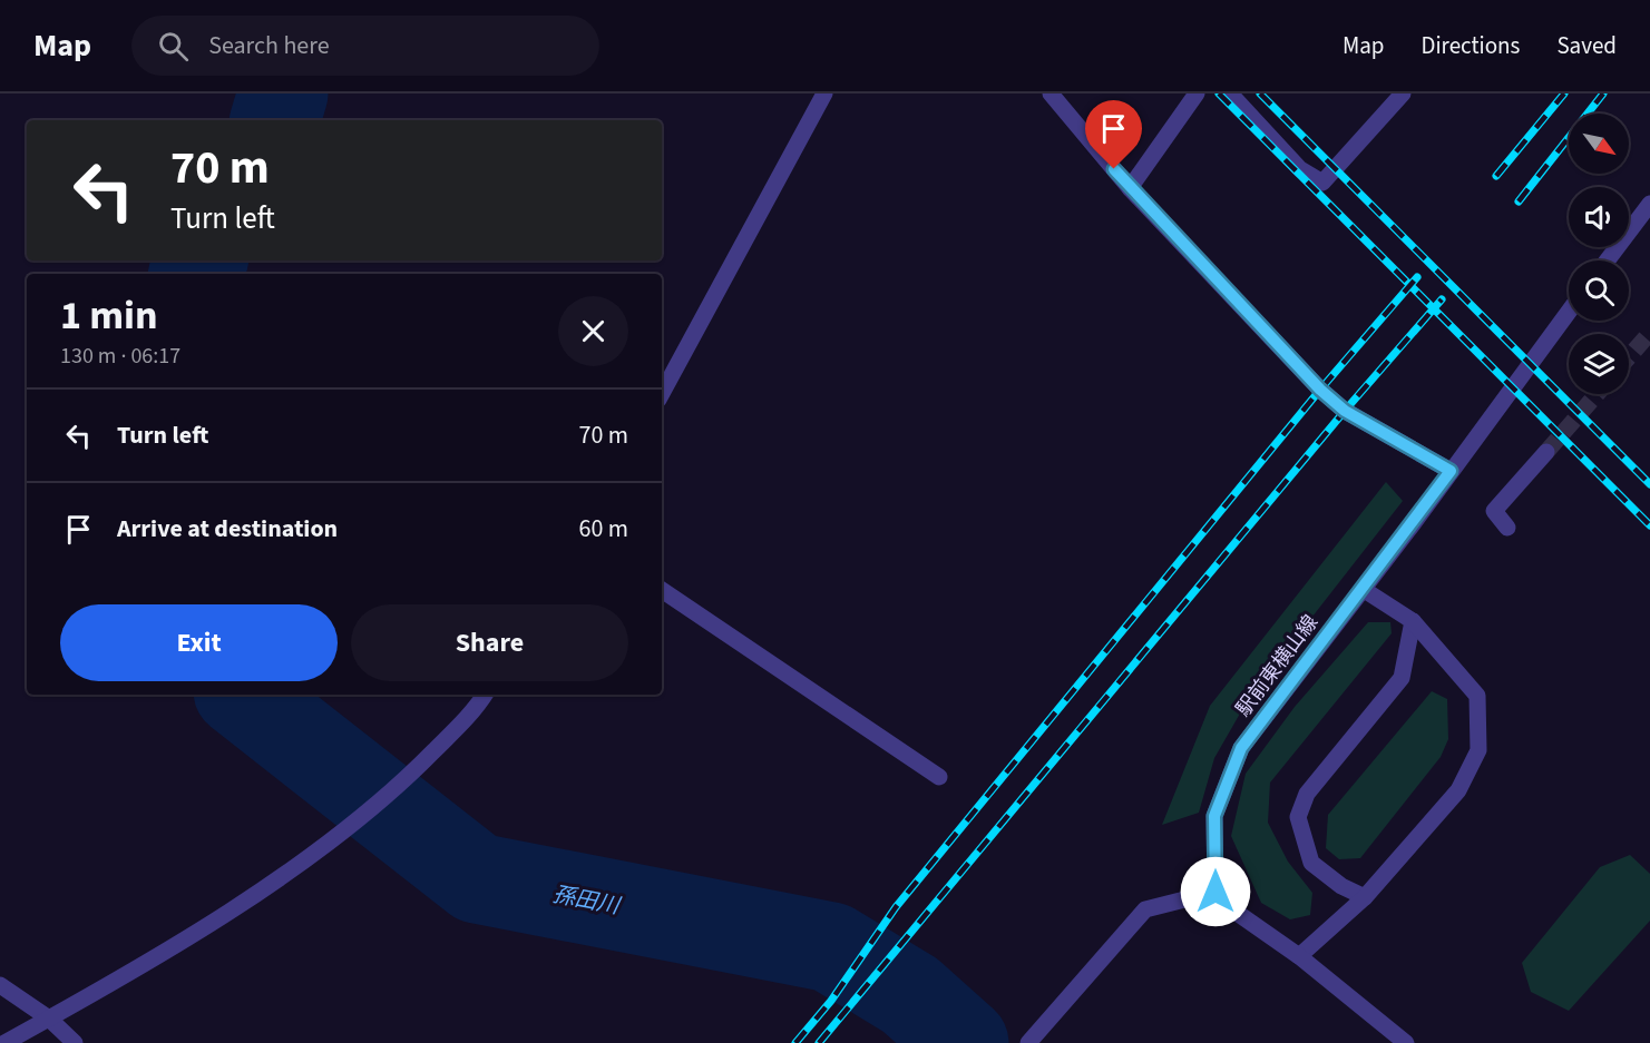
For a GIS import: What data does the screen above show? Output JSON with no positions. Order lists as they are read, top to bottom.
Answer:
{
  "streets": {
    "street": ["駅前東横山線"]
  },
  "water": ["孫田川"],
  "north": "bottom right",
  "page": {
    "header": "Map",
    "search": "Search here",
    "nav": ["Map", "Directions", "Saved"],
    "turn": ["70 m", "Turn left"],
    "heading": ["1 min", "130 m · 06:17"],
    "list": [
      {
        "name": "Turn left",
        "value": "70 m"
      },
      {
        "name": "Arrive at destination",
        "value": "60 m"
      }
    ],
    "buttons": ["Exit", "Share"]
  }
}
